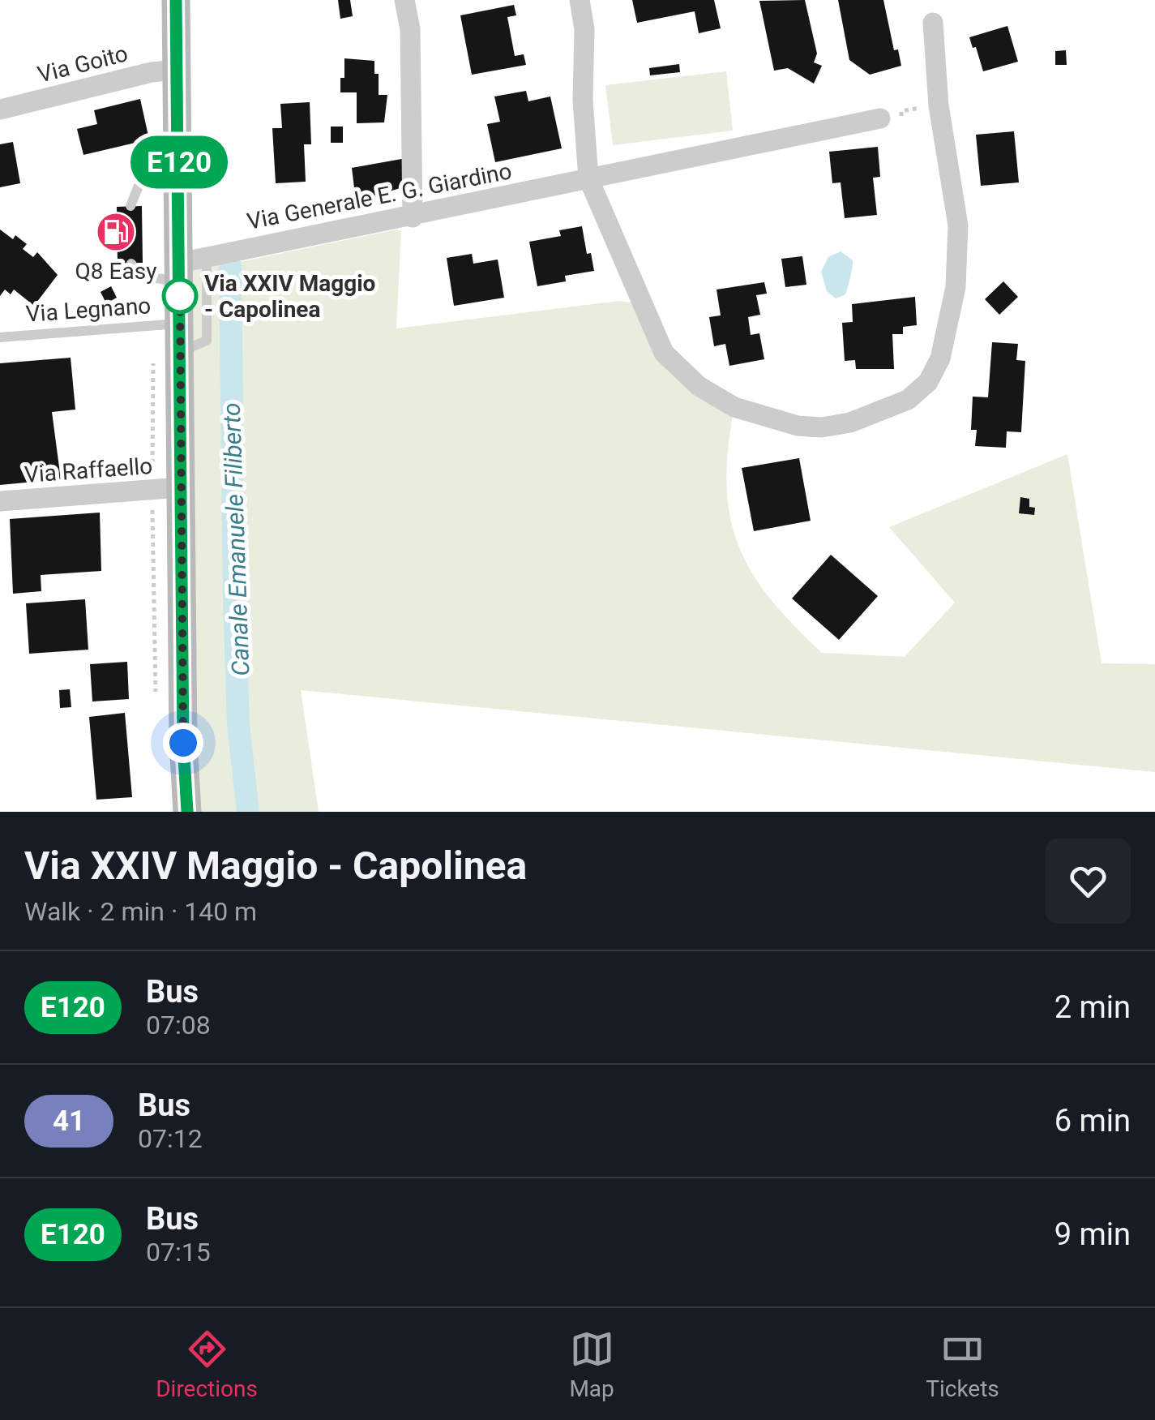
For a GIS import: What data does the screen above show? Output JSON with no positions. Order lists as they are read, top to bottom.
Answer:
{
  "streets": {
    "street": ["Via Goito", "Via Generale E. G. Giardino", "Via Raffaello"],
    "lane": ["Via Legnano"]
  },
  "water": ["Canale Emanuele Filiberto"],
  "places": {
    "fuel station": ["Q8 Easy"],
    "other": ["Via XXIV Maggio - Capolinea"]
  },
  "lines": ["bus line E120"],
  "page": {
    "on_map": "E120",
    "heading": ["Via XXIV Maggio - Capolinea", "Walk · 2 min · 140 m"],
    "list": [
      {
        "mark": "E120",
        "name": "Bus",
        "note": "07:08",
        "value": "2 min"
      },
      {
        "mark": "41",
        "name": "Bus",
        "note": "07:12",
        "value": "6 min"
      },
      {
        "mark": "E120",
        "name": "Bus",
        "note": "07:15",
        "value": "9 min"
      }
    ],
    "tabs": ["Directions", "Map", "Tickets"]
  }
}
